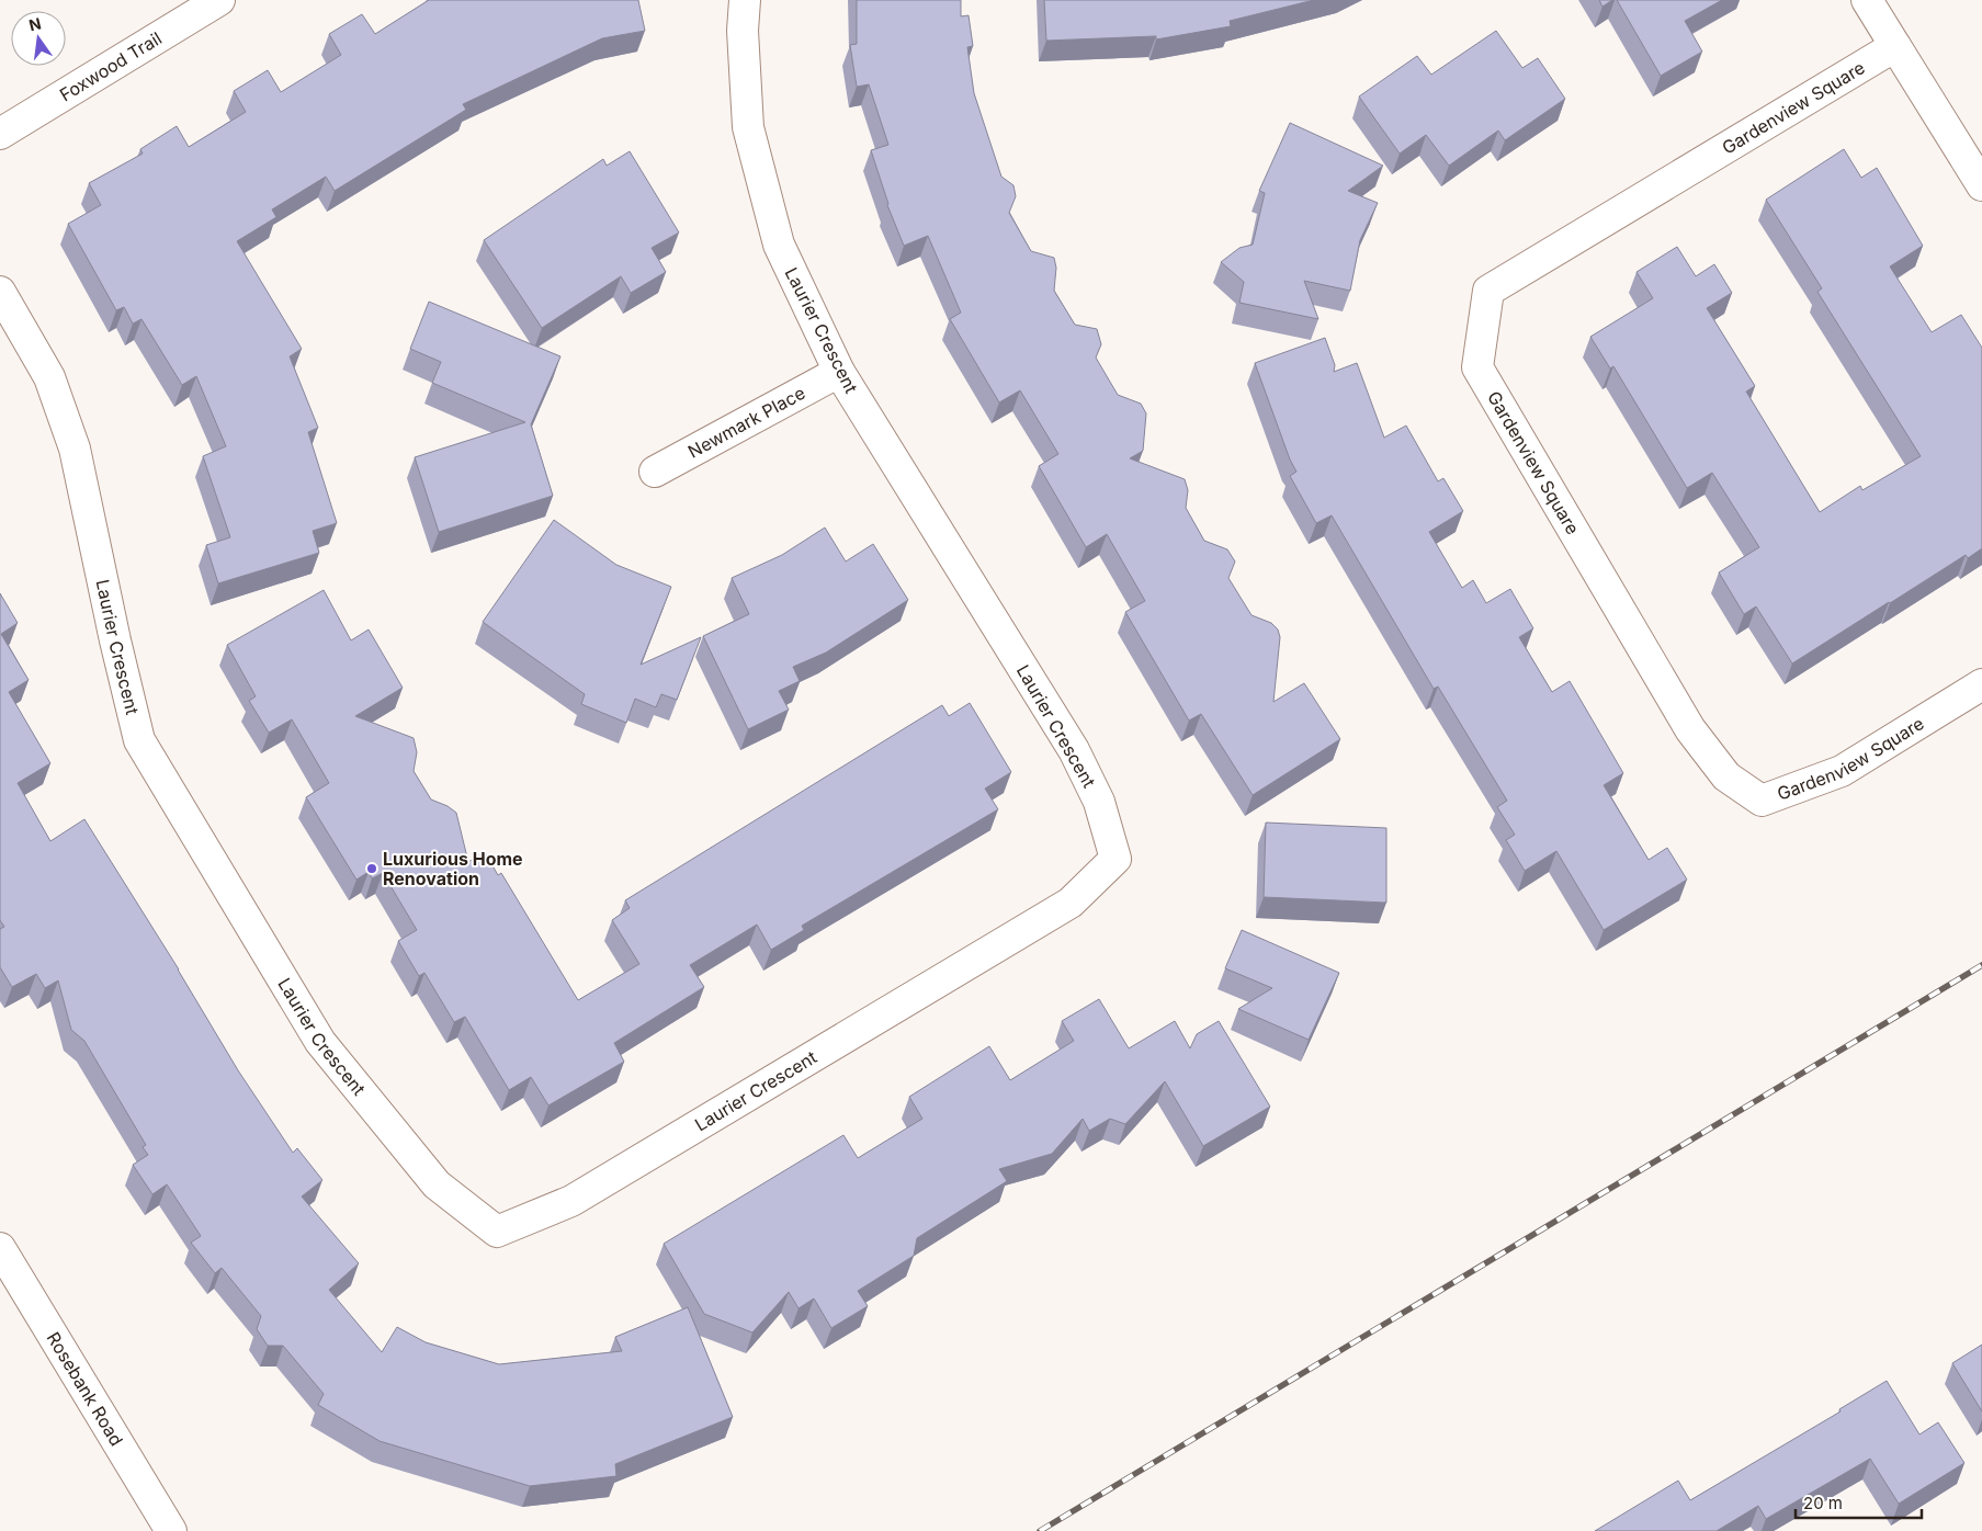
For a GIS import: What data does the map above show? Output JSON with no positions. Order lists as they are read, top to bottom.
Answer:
{
  "streets": {
    "street": [
      "Foxwood Trail",
      "Gardenview Square",
      "Laurier Crescent",
      "Newmark Place",
      "Rosebank Road"
    ]
  },
  "crossings": [
    ["Laurier Crescent", "Newmark Place"]
  ],
  "places": ["Luxurious Home Renovation"],
  "scale_bar": "20 m",
  "north": "top"
}
